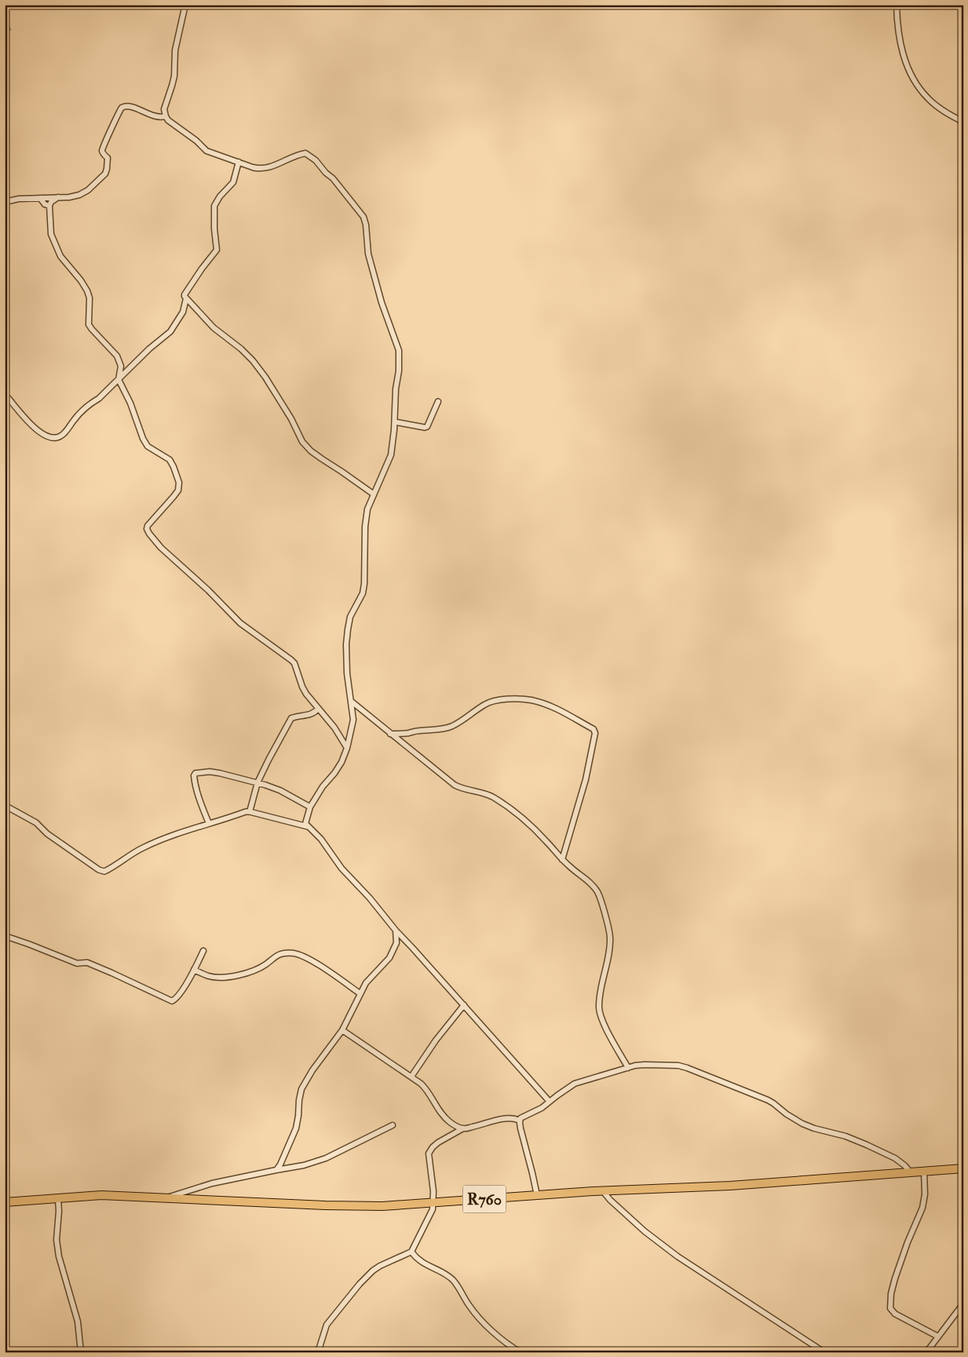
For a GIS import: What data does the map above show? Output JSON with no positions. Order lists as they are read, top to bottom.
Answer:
{
  "streets": {
    "main road": ["R760"]
  }
}
